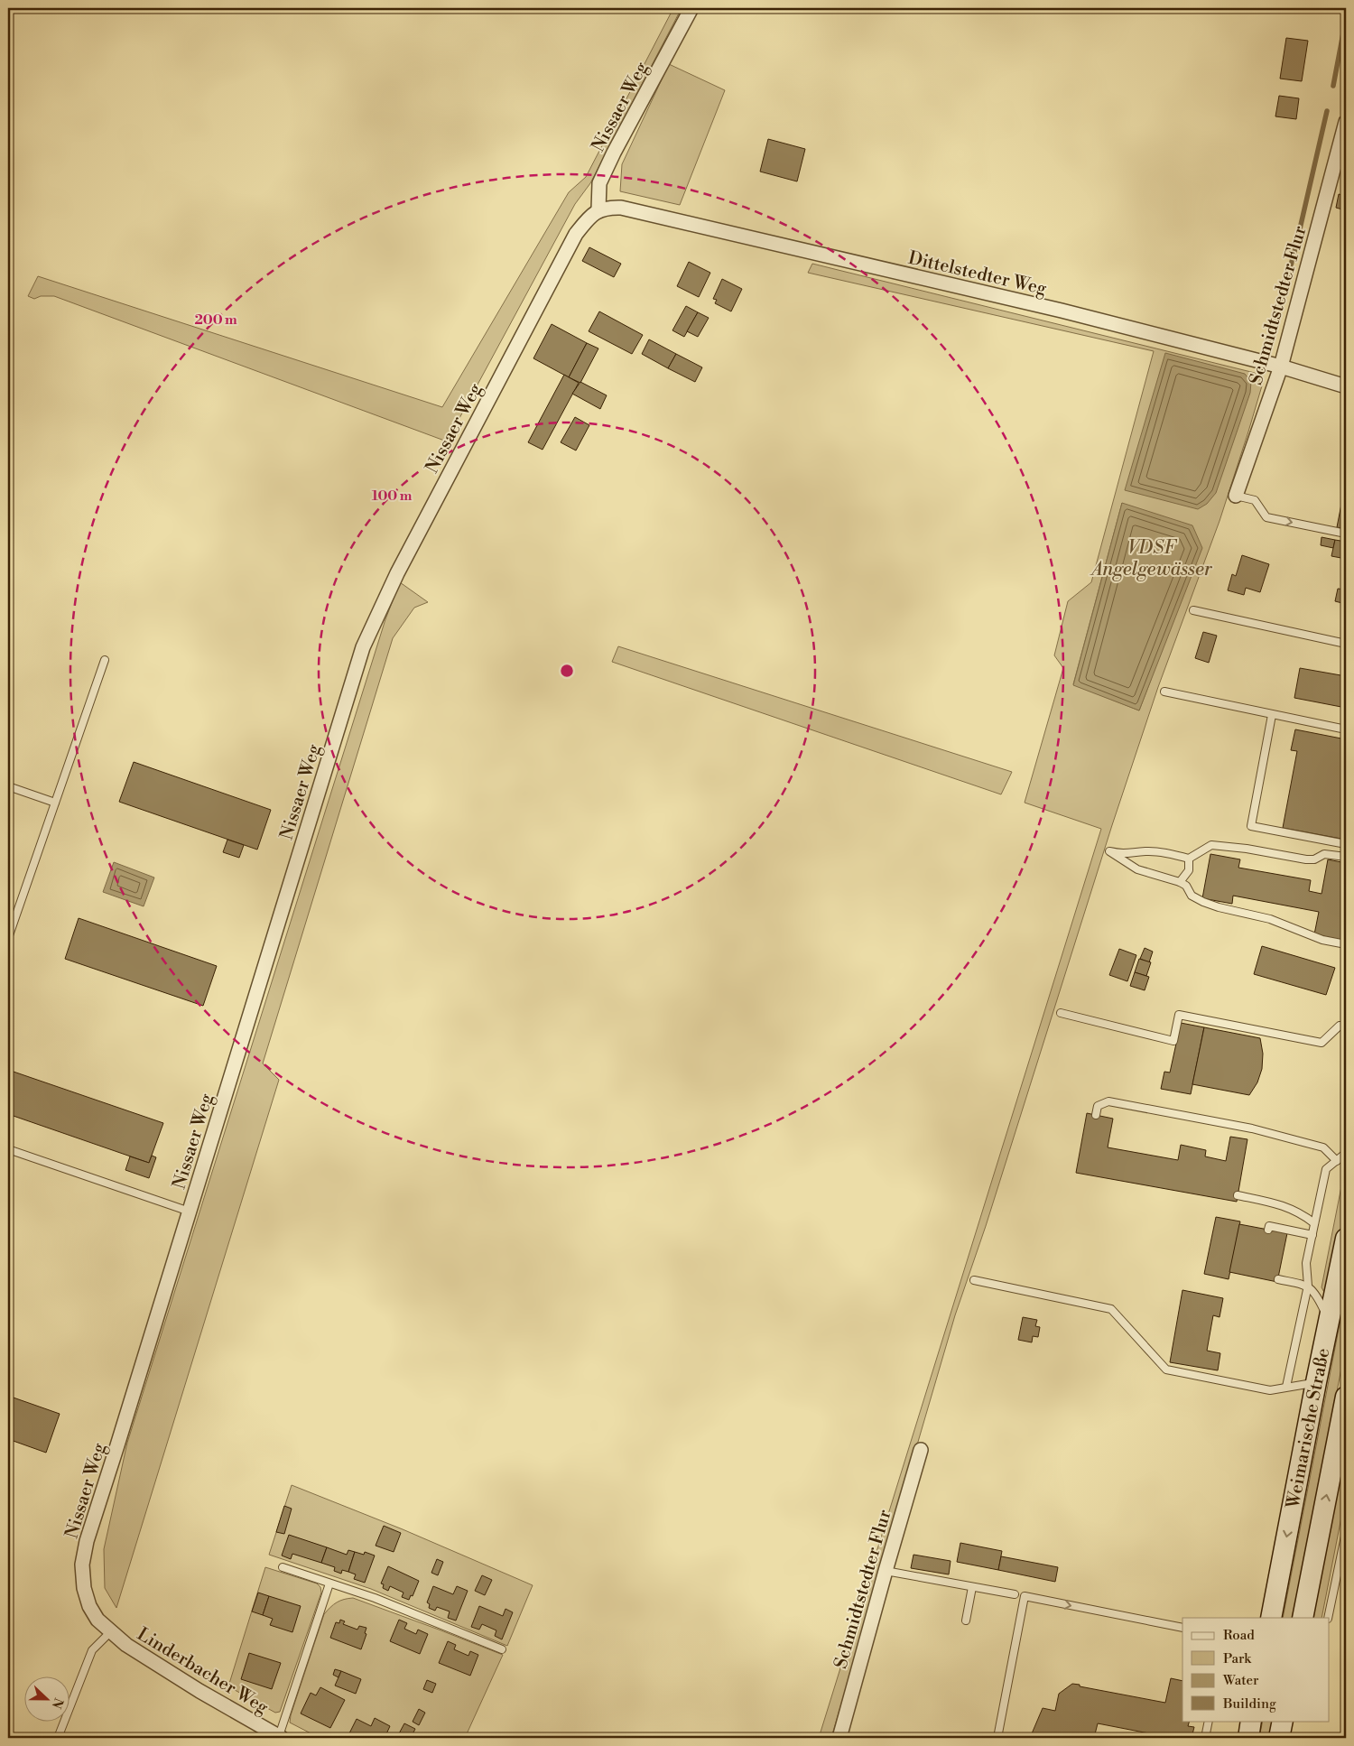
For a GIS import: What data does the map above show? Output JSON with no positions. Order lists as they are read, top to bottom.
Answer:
{
  "streets": {
    "main road": ["Weimarische Straße"],
    "street": [
      "Nissaer Weg",
      "Dittelstedter Weg",
      "Schmidtstedter Flur",
      "Linderbacher Weg"
    ]
  },
  "crossings": [
    ["Nissaer Weg", "Dittelstedter Weg"],
    ["Nissaer Weg", "Linderbacher Weg"],
    ["Dittelstedter Weg", "Schmidtstedter Flur"]
  ],
  "water": ["VDSF Angelgewässer"],
  "legend": [
    "Road",
    "Park",
    "Water",
    "Building"
  ],
  "north": "right",
  "rings": ["200 m", "100 m"]
}
